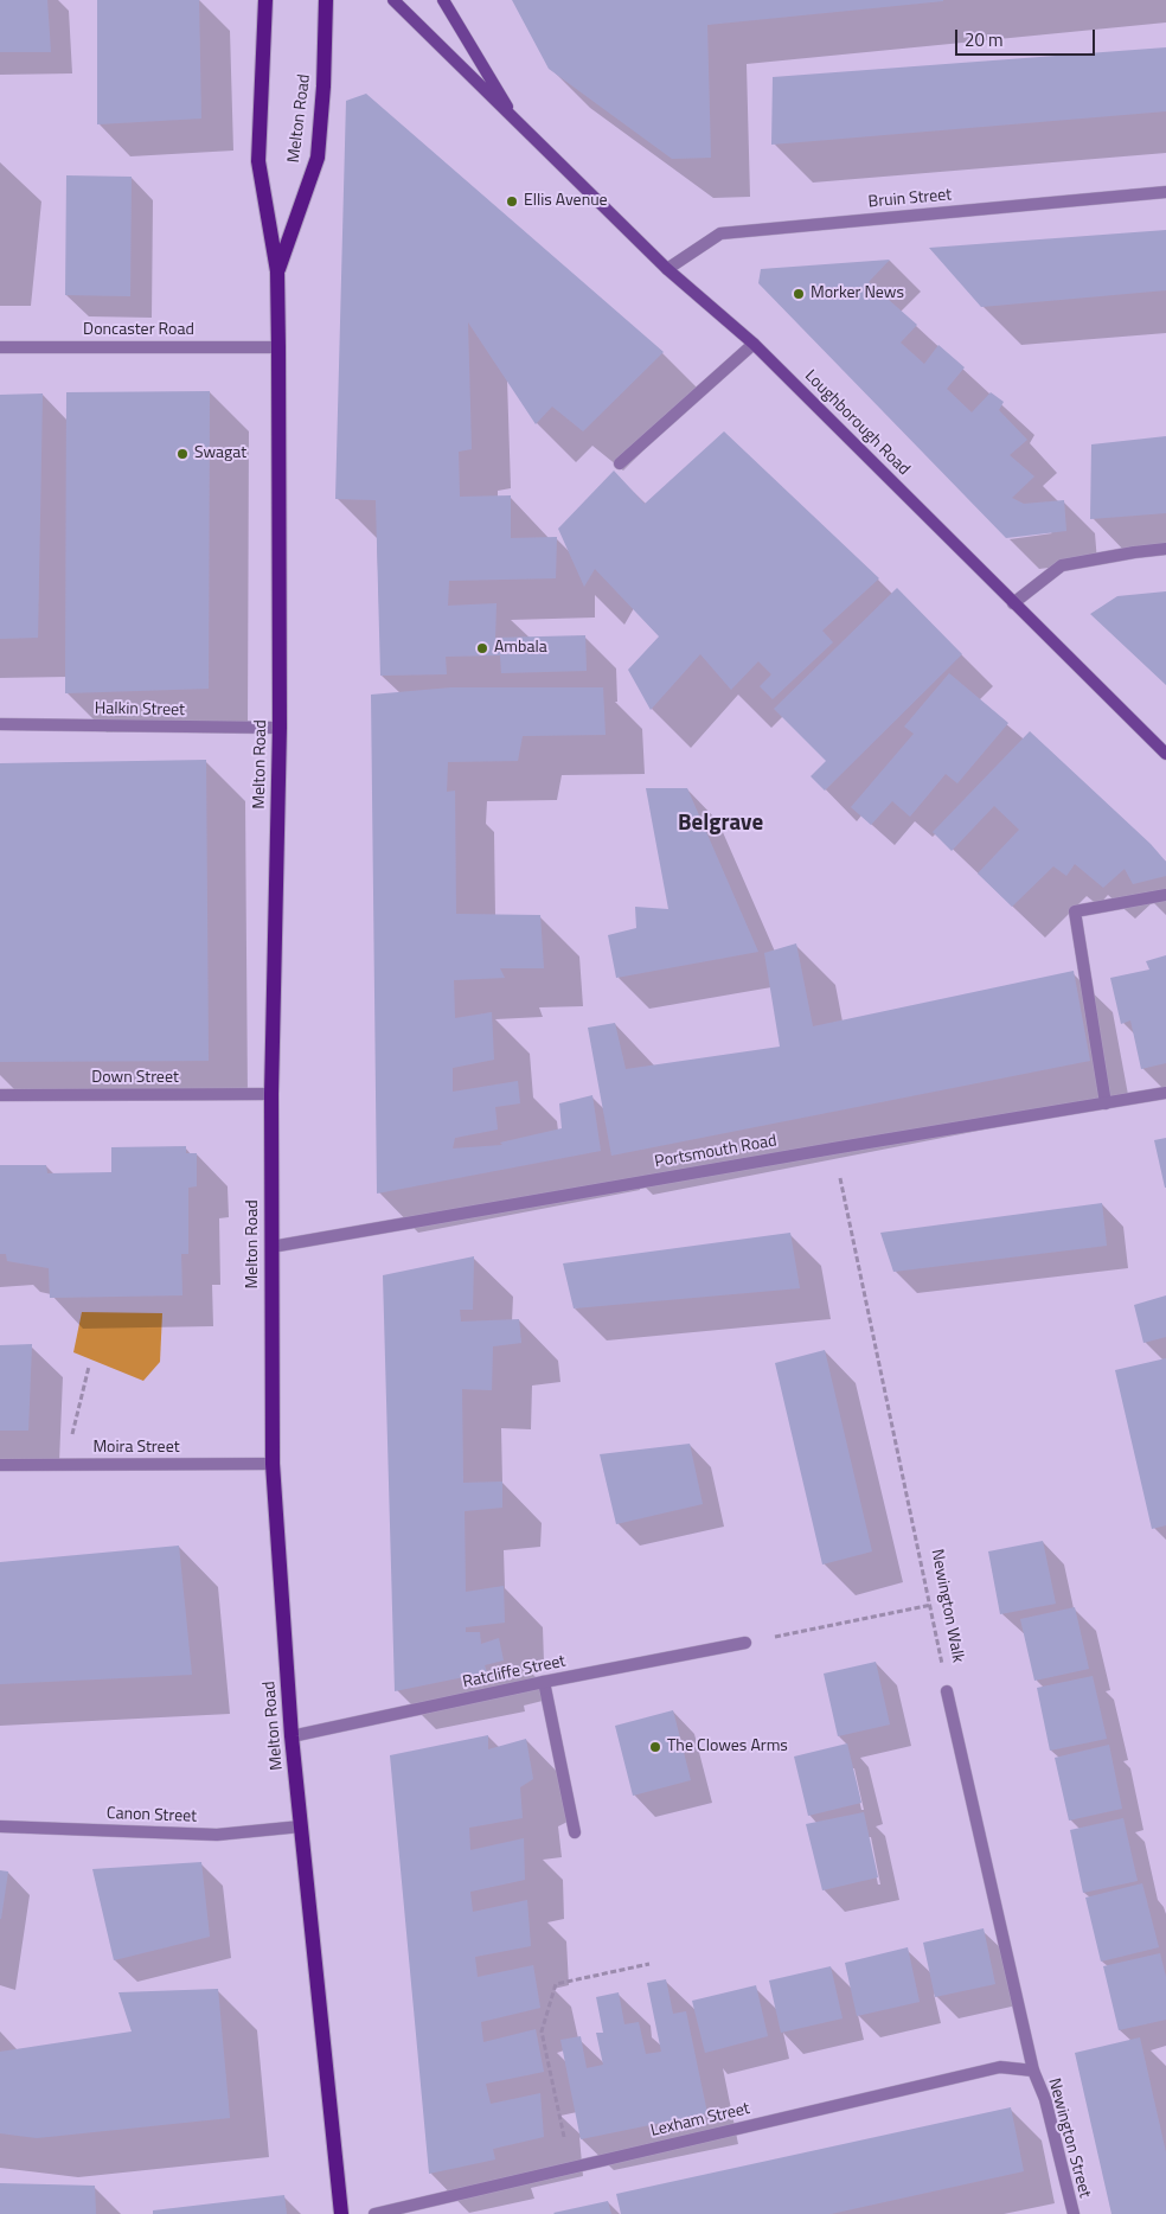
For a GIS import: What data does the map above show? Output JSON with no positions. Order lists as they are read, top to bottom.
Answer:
{
  "streets": {
    "main road": ["Melton Road"],
    "street": [
      "Bruin Street",
      "Doncaster Road",
      "Loughborough Road",
      "Halkin Street",
      "Down Street",
      "Portsmouth Road",
      "Moira Street",
      "Ratcliffe Street",
      "Canon Street",
      "Lexham Street",
      "Newington Street"
    ],
    "path": ["Newington Walk"]
  },
  "crossings": [
    ["Melton Road", "Doncaster Road"],
    ["Melton Road", "Halkin Street"],
    ["Melton Road", "Down Street"],
    ["Melton Road", "Portsmouth Road"],
    ["Melton Road", "Moira Street"],
    ["Melton Road", "Ratcliffe Street"],
    ["Melton Road", "Canon Street"],
    ["Bruin Street", "Loughborough Road"],
    ["Portsmouth Road", "Newington Walk"],
    ["Lexham Street", "Newington Street"]
  ],
  "districts": ["Belgrave"],
  "places": [
    "Ellis Avenue",
    "Morker News",
    "Swagat",
    "Ambala",
    "The Clowes Arms"
  ],
  "scale_bar": "20 m"
}
